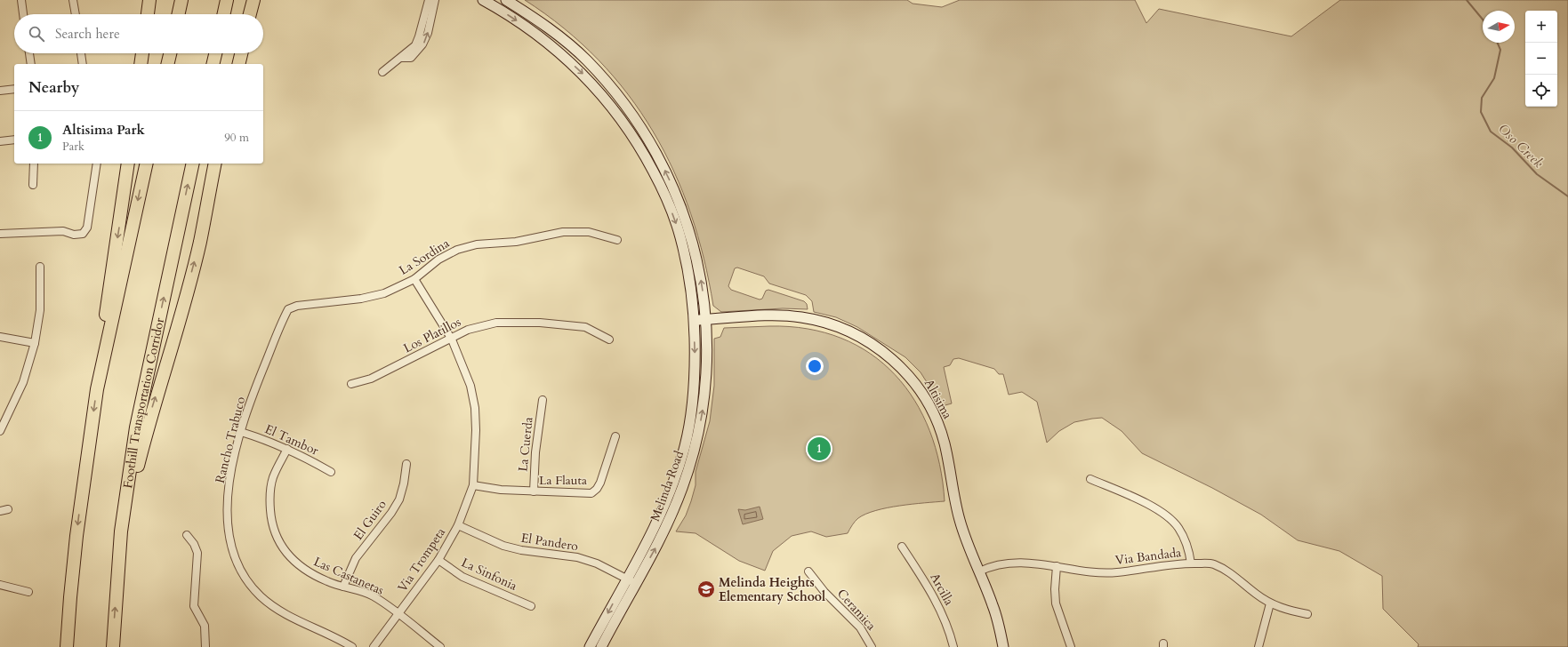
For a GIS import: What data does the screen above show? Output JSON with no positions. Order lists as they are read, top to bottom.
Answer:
{
  "streets": {
    "highway": ["Foothill Transportation Corridor"],
    "main road": ["Altisima", "Melinda Road"],
    "street": [
      "La Sordina",
      "Los Platillos",
      "Rancho Trabuco",
      "El Tambor",
      "La Cuerda",
      "La Flauta",
      "El Guiro",
      "El Pandero",
      "Via Bandada",
      "Via Trompeta",
      "La Sinfonia",
      "Las Castanetas",
      "Arcilla",
      "Ceramica"
    ]
  },
  "crossings": [
    ["La Sordina", "Rancho Trabuco"],
    ["La Sordina", "Via Trompeta"],
    ["Los Platillos", "Via Trompeta"],
    ["Altisima", "Melinda Road"],
    ["Altisima", "Via Bandada"],
    ["Rancho Trabuco", "El Tambor"],
    ["El Tambor", "Las Castanetas"],
    ["La Cuerda", "La Flauta"],
    ["La Flauta", "Via Trompeta"],
    ["Melinda Road", "El Pandero"],
    ["El Guiro", "Las Castanetas"],
    ["El Pandero", "Via Trompeta"],
    ["Via Trompeta", "La Sinfonia"],
    ["Via Trompeta", "Las Castanetas"]
  ],
  "water": ["Oso Creek"],
  "places": {
    "school or university": ["Melinda Heights Elementary School"]
  },
  "north": "right",
  "page": {
    "map_buttons": ["+", "−"],
    "search": "Search here",
    "heading": "Nearby",
    "list": [
      {
        "mark": "1",
        "name": "Altisima Park",
        "note": "Park",
        "value": "90 m"
      }
    ],
    "pins": "1"
  }
}
